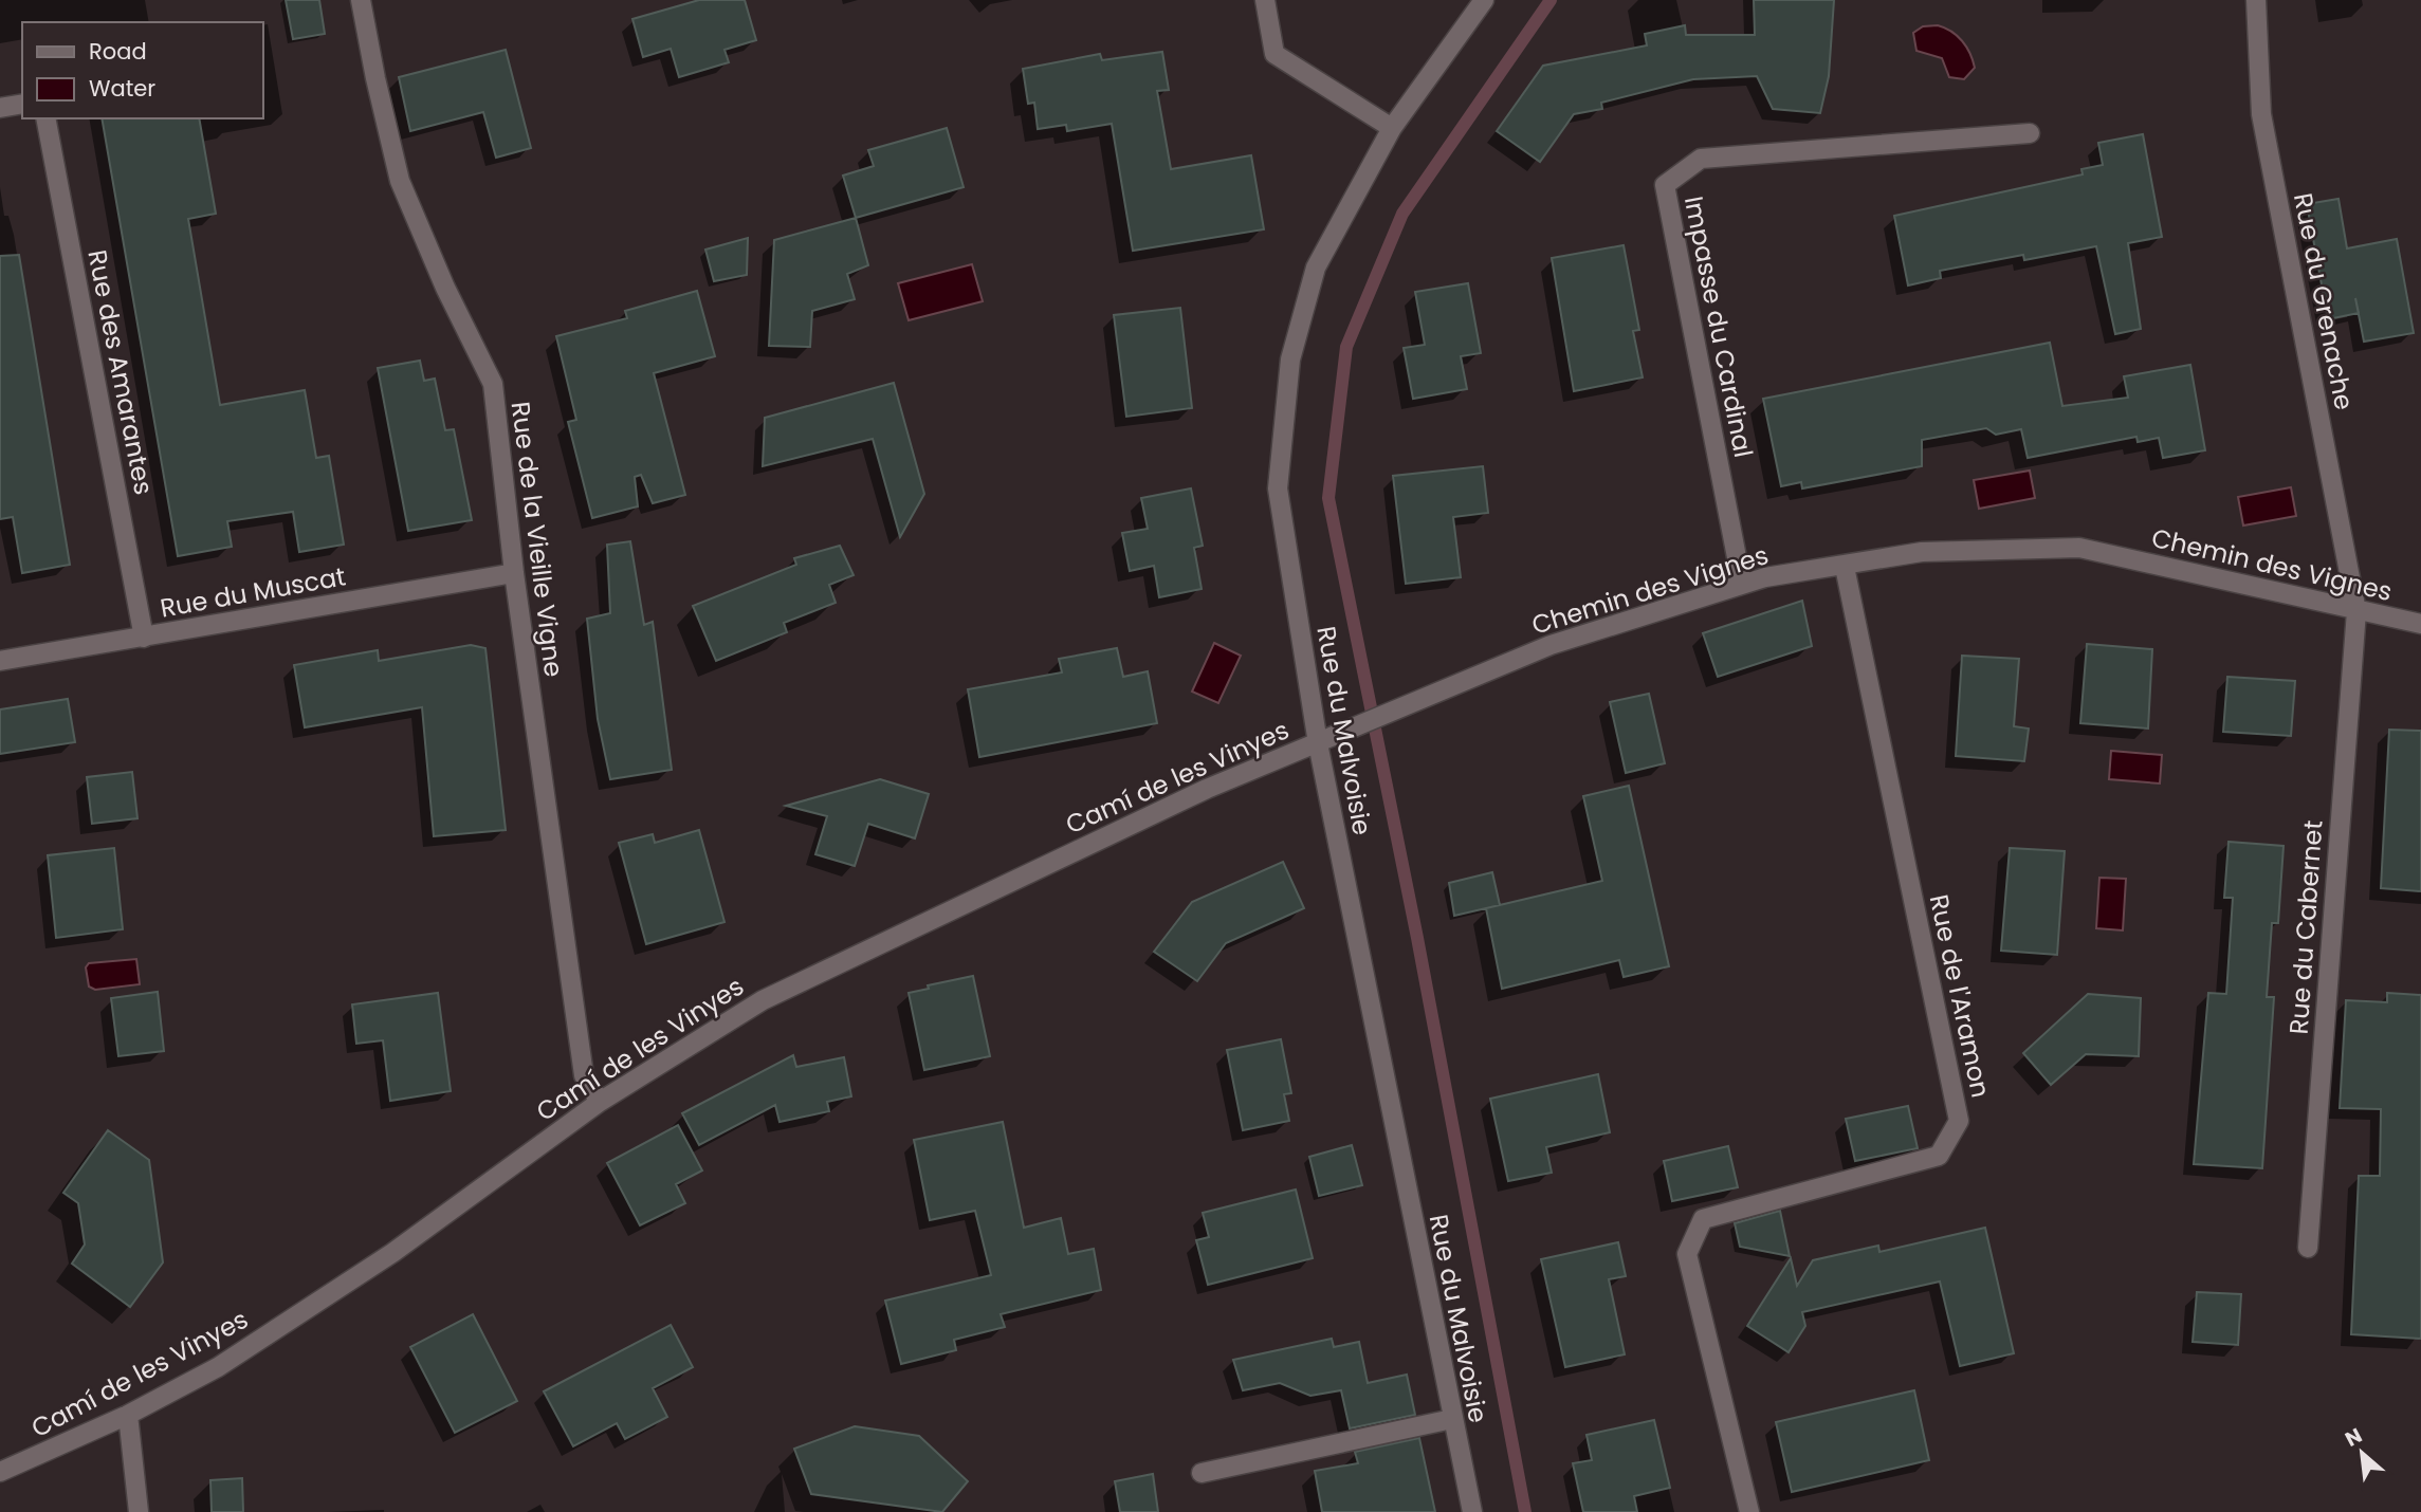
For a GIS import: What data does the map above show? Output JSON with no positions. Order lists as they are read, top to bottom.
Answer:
{
  "streets": {
    "street": [
      "Rue du Grenache",
      "Impasse du Cardinal",
      "Rue des Amarantes",
      "Rue de la Vieille Vigne",
      "Chemin des Vignes",
      "Rue du Muscat",
      "Rue du Malvoisie",
      "Camí de les Vinyes",
      "Rue du Cabernet",
      "Rue de l'Aramon"
    ]
  },
  "crossings": [
    ["Rue du Grenache", "Chemin des Vignes"],
    ["Rue du Grenache", "Rue du Cabernet"],
    ["Impasse du Cardinal", "Chemin des Vignes"],
    ["Rue des Amarantes", "Rue du Muscat"],
    ["Rue de la Vieille Vigne", "Rue du Muscat"],
    ["Rue de la Vieille Vigne", "Camí de les Vinyes"],
    ["Chemin des Vignes", "Camí de les Vinyes"],
    ["Chemin des Vignes", "Rue du Cabernet"],
    ["Chemin des Vignes", "Rue de l'Aramon"],
    ["Rue du Malvoisie", "Camí de les Vinyes"]
  ],
  "legend": ["Road", "Water"],
  "north": "top left"
}
